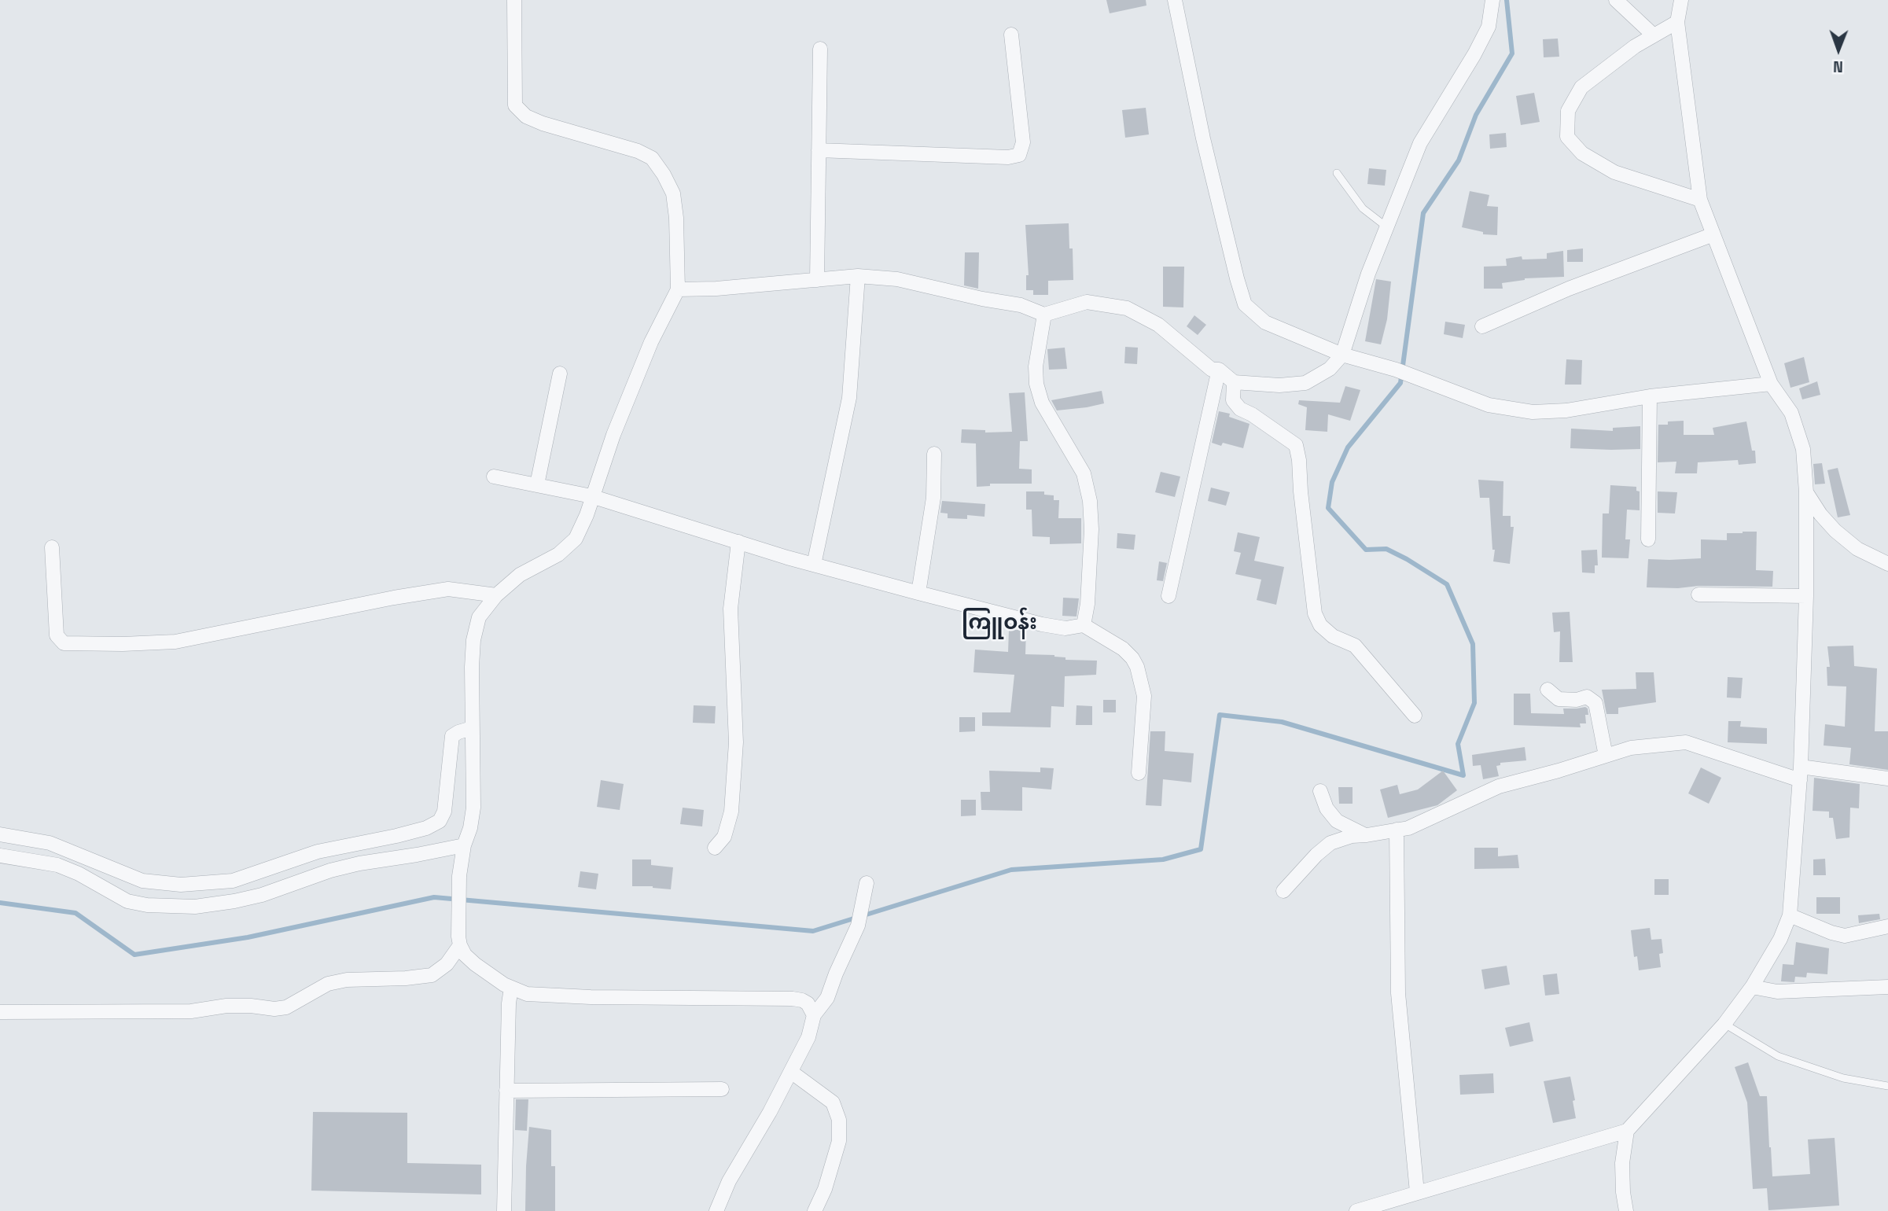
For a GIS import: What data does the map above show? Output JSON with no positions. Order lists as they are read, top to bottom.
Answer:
{
  "districts": ["ကြူဝန်း"],
  "north": "bottom"
}
